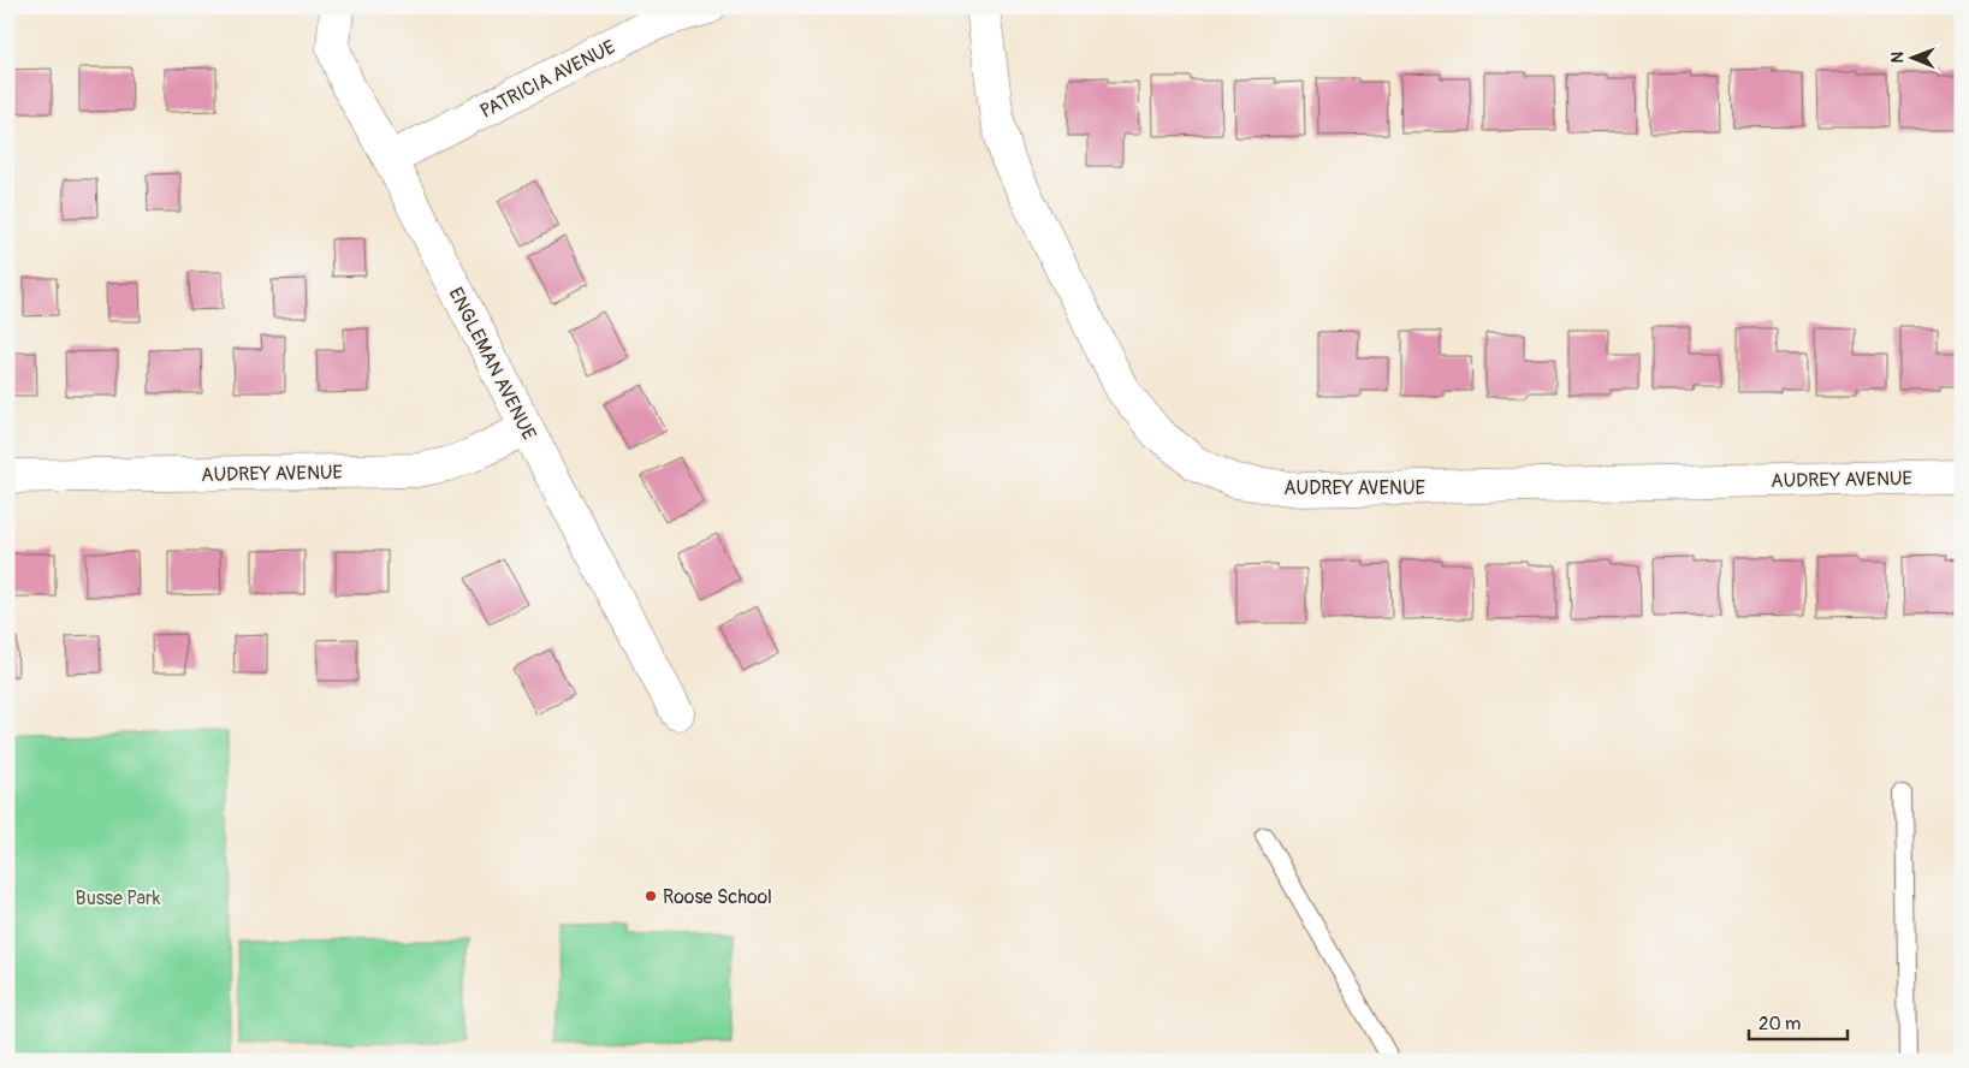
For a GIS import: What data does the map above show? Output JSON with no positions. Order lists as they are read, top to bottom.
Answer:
{
  "streets": {
    "street": ["PATRICIA AVENUE", "ENGLEMAN AVENUE", "AUDREY AVENUE"]
  },
  "crossings": [
    ["PATRICIA AVENUE", "ENGLEMAN AVENUE"],
    ["ENGLEMAN AVENUE", "AUDREY AVENUE"]
  ],
  "parks": ["Busse Park"],
  "places": ["Roose School"],
  "scale_bar": "20 m",
  "north": "left"
}
